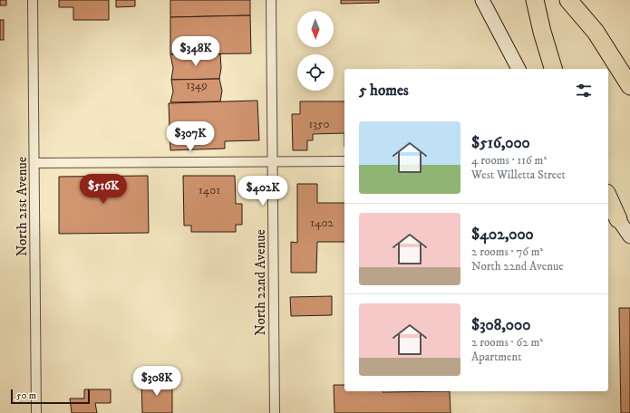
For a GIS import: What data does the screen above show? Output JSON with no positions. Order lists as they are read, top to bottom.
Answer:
{
  "streets": {
    "street": ["North 21st Avenue", "North 22nd Avenue"]
  },
  "house_numbers": [
    "1349",
    "1350",
    "1401",
    "1402"
  ],
  "scale_bar": "50 m",
  "north": "bottom",
  "page": {
    "price": [
      "$348K",
      "$307K",
      "$516K",
      "$402K",
      "$308K"
    ],
    "heading": "5 homes",
    "list": [
      {
        "name": "$516,000",
        "note": "4 rooms · 116 m² · West Willetta Street"
      },
      {
        "name": "$402,000",
        "note": "2 rooms · 76 m² · North 22nd Avenue"
      },
      {
        "name": "$308,000",
        "note": "2 rooms · 62 m² · Apartment"
      }
    ],
    "scale": "50 m"
  }
}
